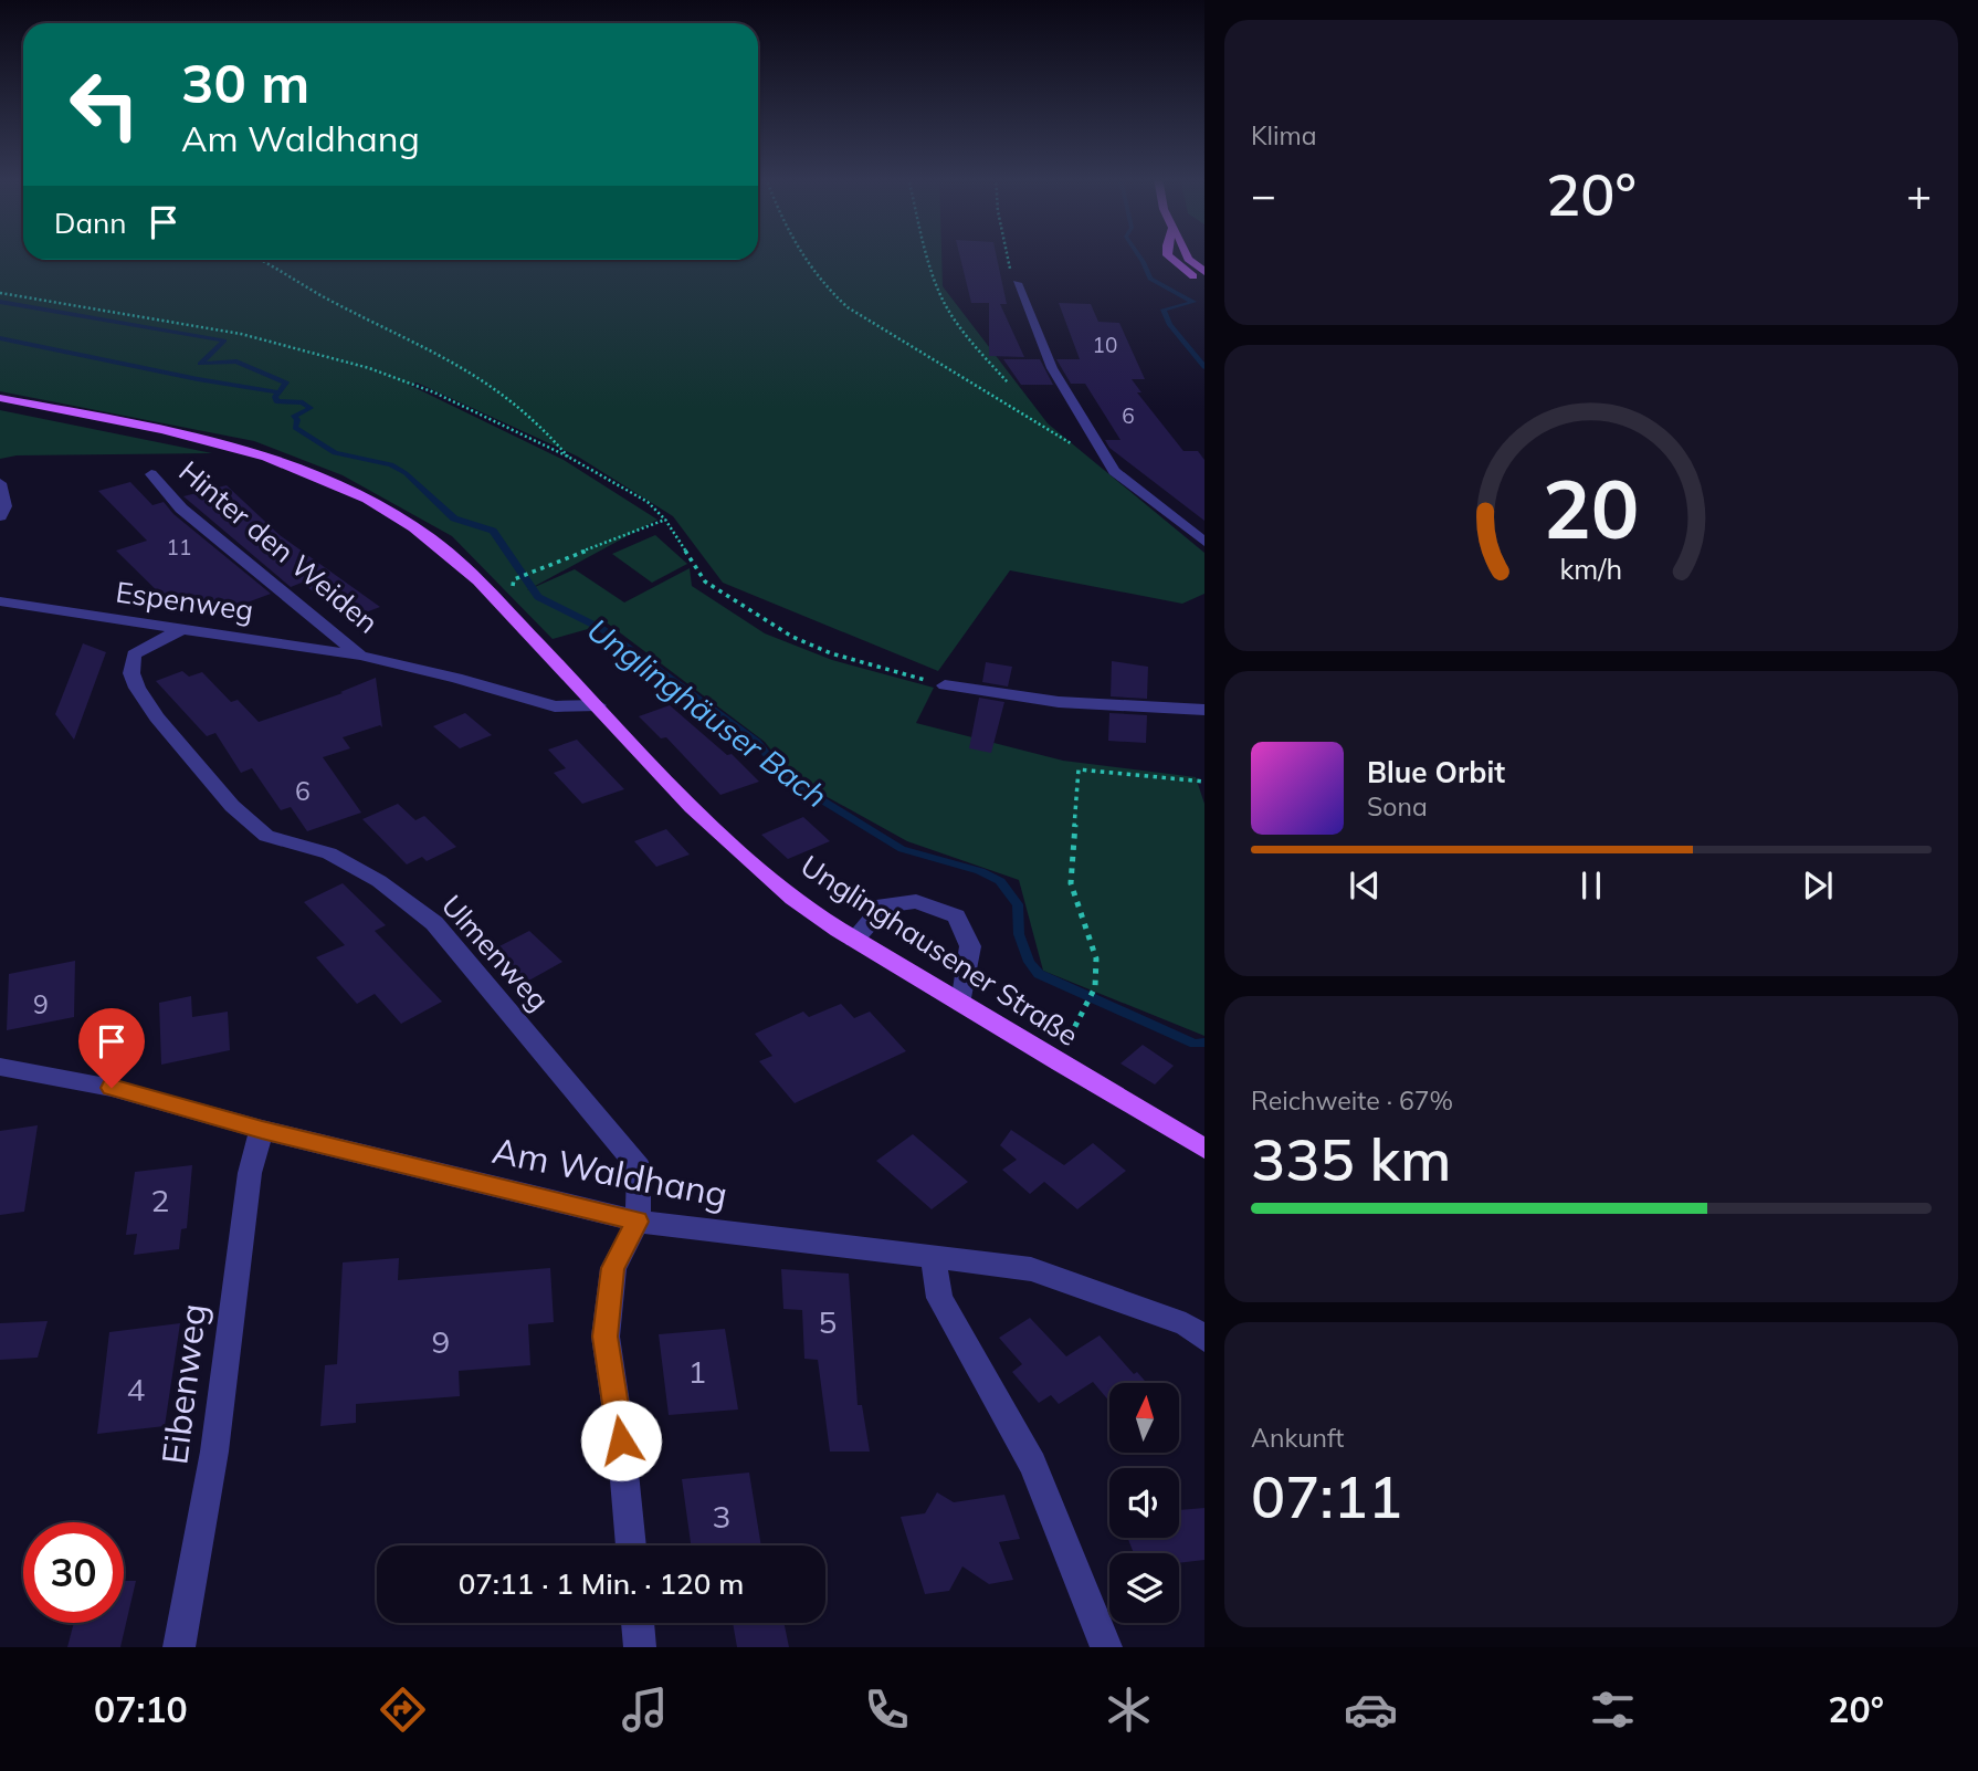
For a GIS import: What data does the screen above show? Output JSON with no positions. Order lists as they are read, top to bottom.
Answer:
{
  "streets": {
    "main road": ["Unglinghausener Straße"],
    "street": [
      "Hinter den Weiden",
      "Espenweg",
      "Ulmenweg",
      "Am Waldhang",
      "Eibenweg"
    ]
  },
  "crossings": [
    ["Hinter den Weiden", "Espenweg"],
    ["Hinter den Weiden", "Unglinghausener Straße"],
    ["Espenweg", "Ulmenweg"],
    ["Ulmenweg", "Am Waldhang"],
    ["Am Waldhang", "Eibenweg"]
  ],
  "water": ["Unglinghäuser Bach"],
  "house_numbers": [
    "10",
    "6",
    "11",
    "6",
    "9",
    "2",
    "5",
    "9",
    "1",
    "4",
    "3"
  ],
  "north": "top",
  "page": {
    "tile": [
      "Klima",
      ["Reichweite · 67%", "335 km"],
      ["Ankunft", "07:11"]
    ],
    "turn": ["30 m", "Am Waldhang"],
    "heat": ["−", "20°", "+"],
    "then": "Dann",
    "song": ["Blue Orbit", "Sona"],
    "limit": "30",
    "trip": "07:11 · 1 Min. · 120 m",
    "tabs": ["07:10", "20°"],
    "gauge": ["20", "km/h"]
  }
}
